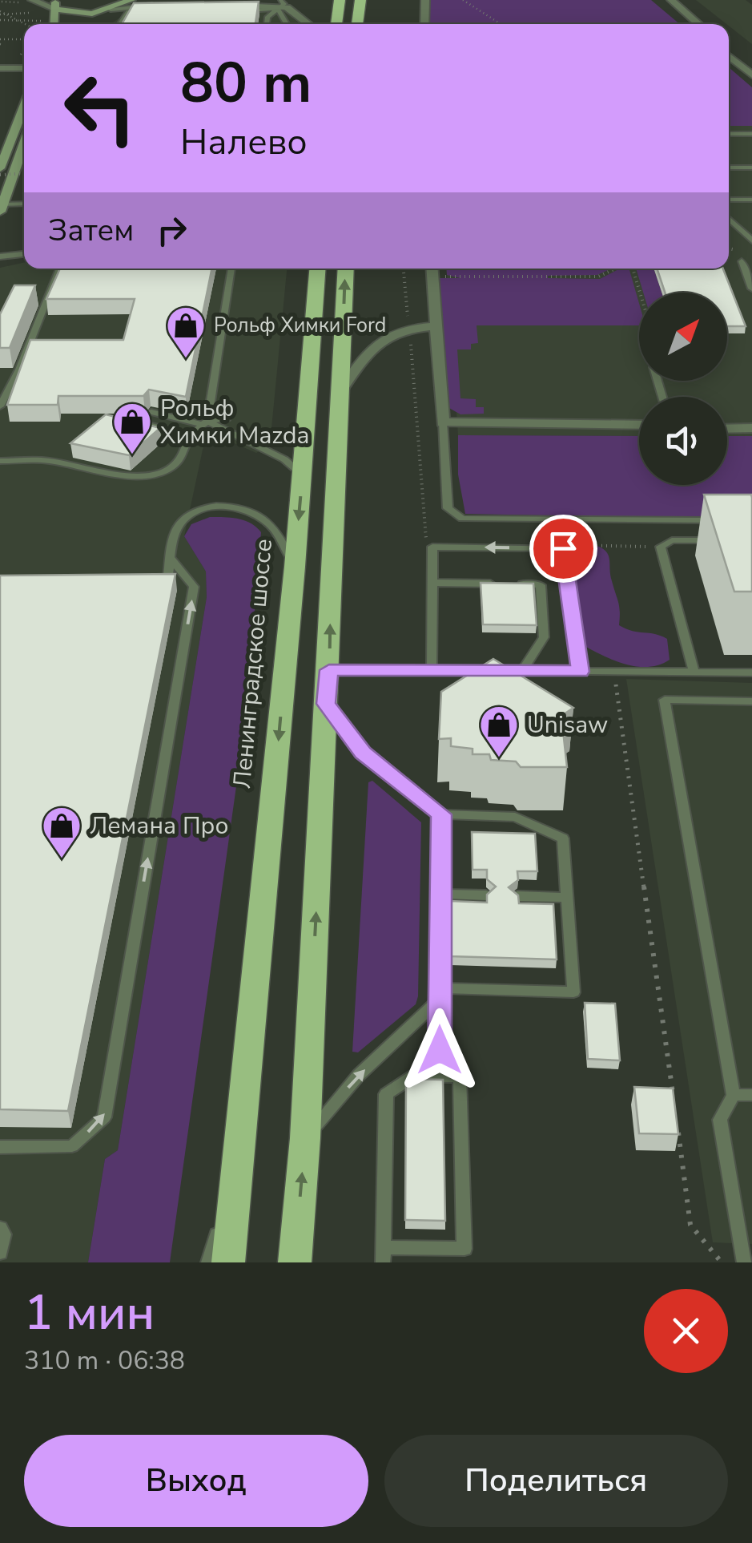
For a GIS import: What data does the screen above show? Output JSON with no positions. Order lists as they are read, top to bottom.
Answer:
{
  "streets": {
    "highway": ["Ленинградское шоссе"]
  },
  "places": {
    "shop": [
      "Рольф Химки Ford",
      "Рольф Химки Mazda",
      "Unisaw",
      "Лемана Про"
    ]
  },
  "north": "top right",
  "page": {
    "turn": ["80 m", "Налево"],
    "then": "Затем",
    "heading": ["1 мин", "310 m · 06:38"],
    "buttons": ["Выход", "Поделиться"]
  }
}
